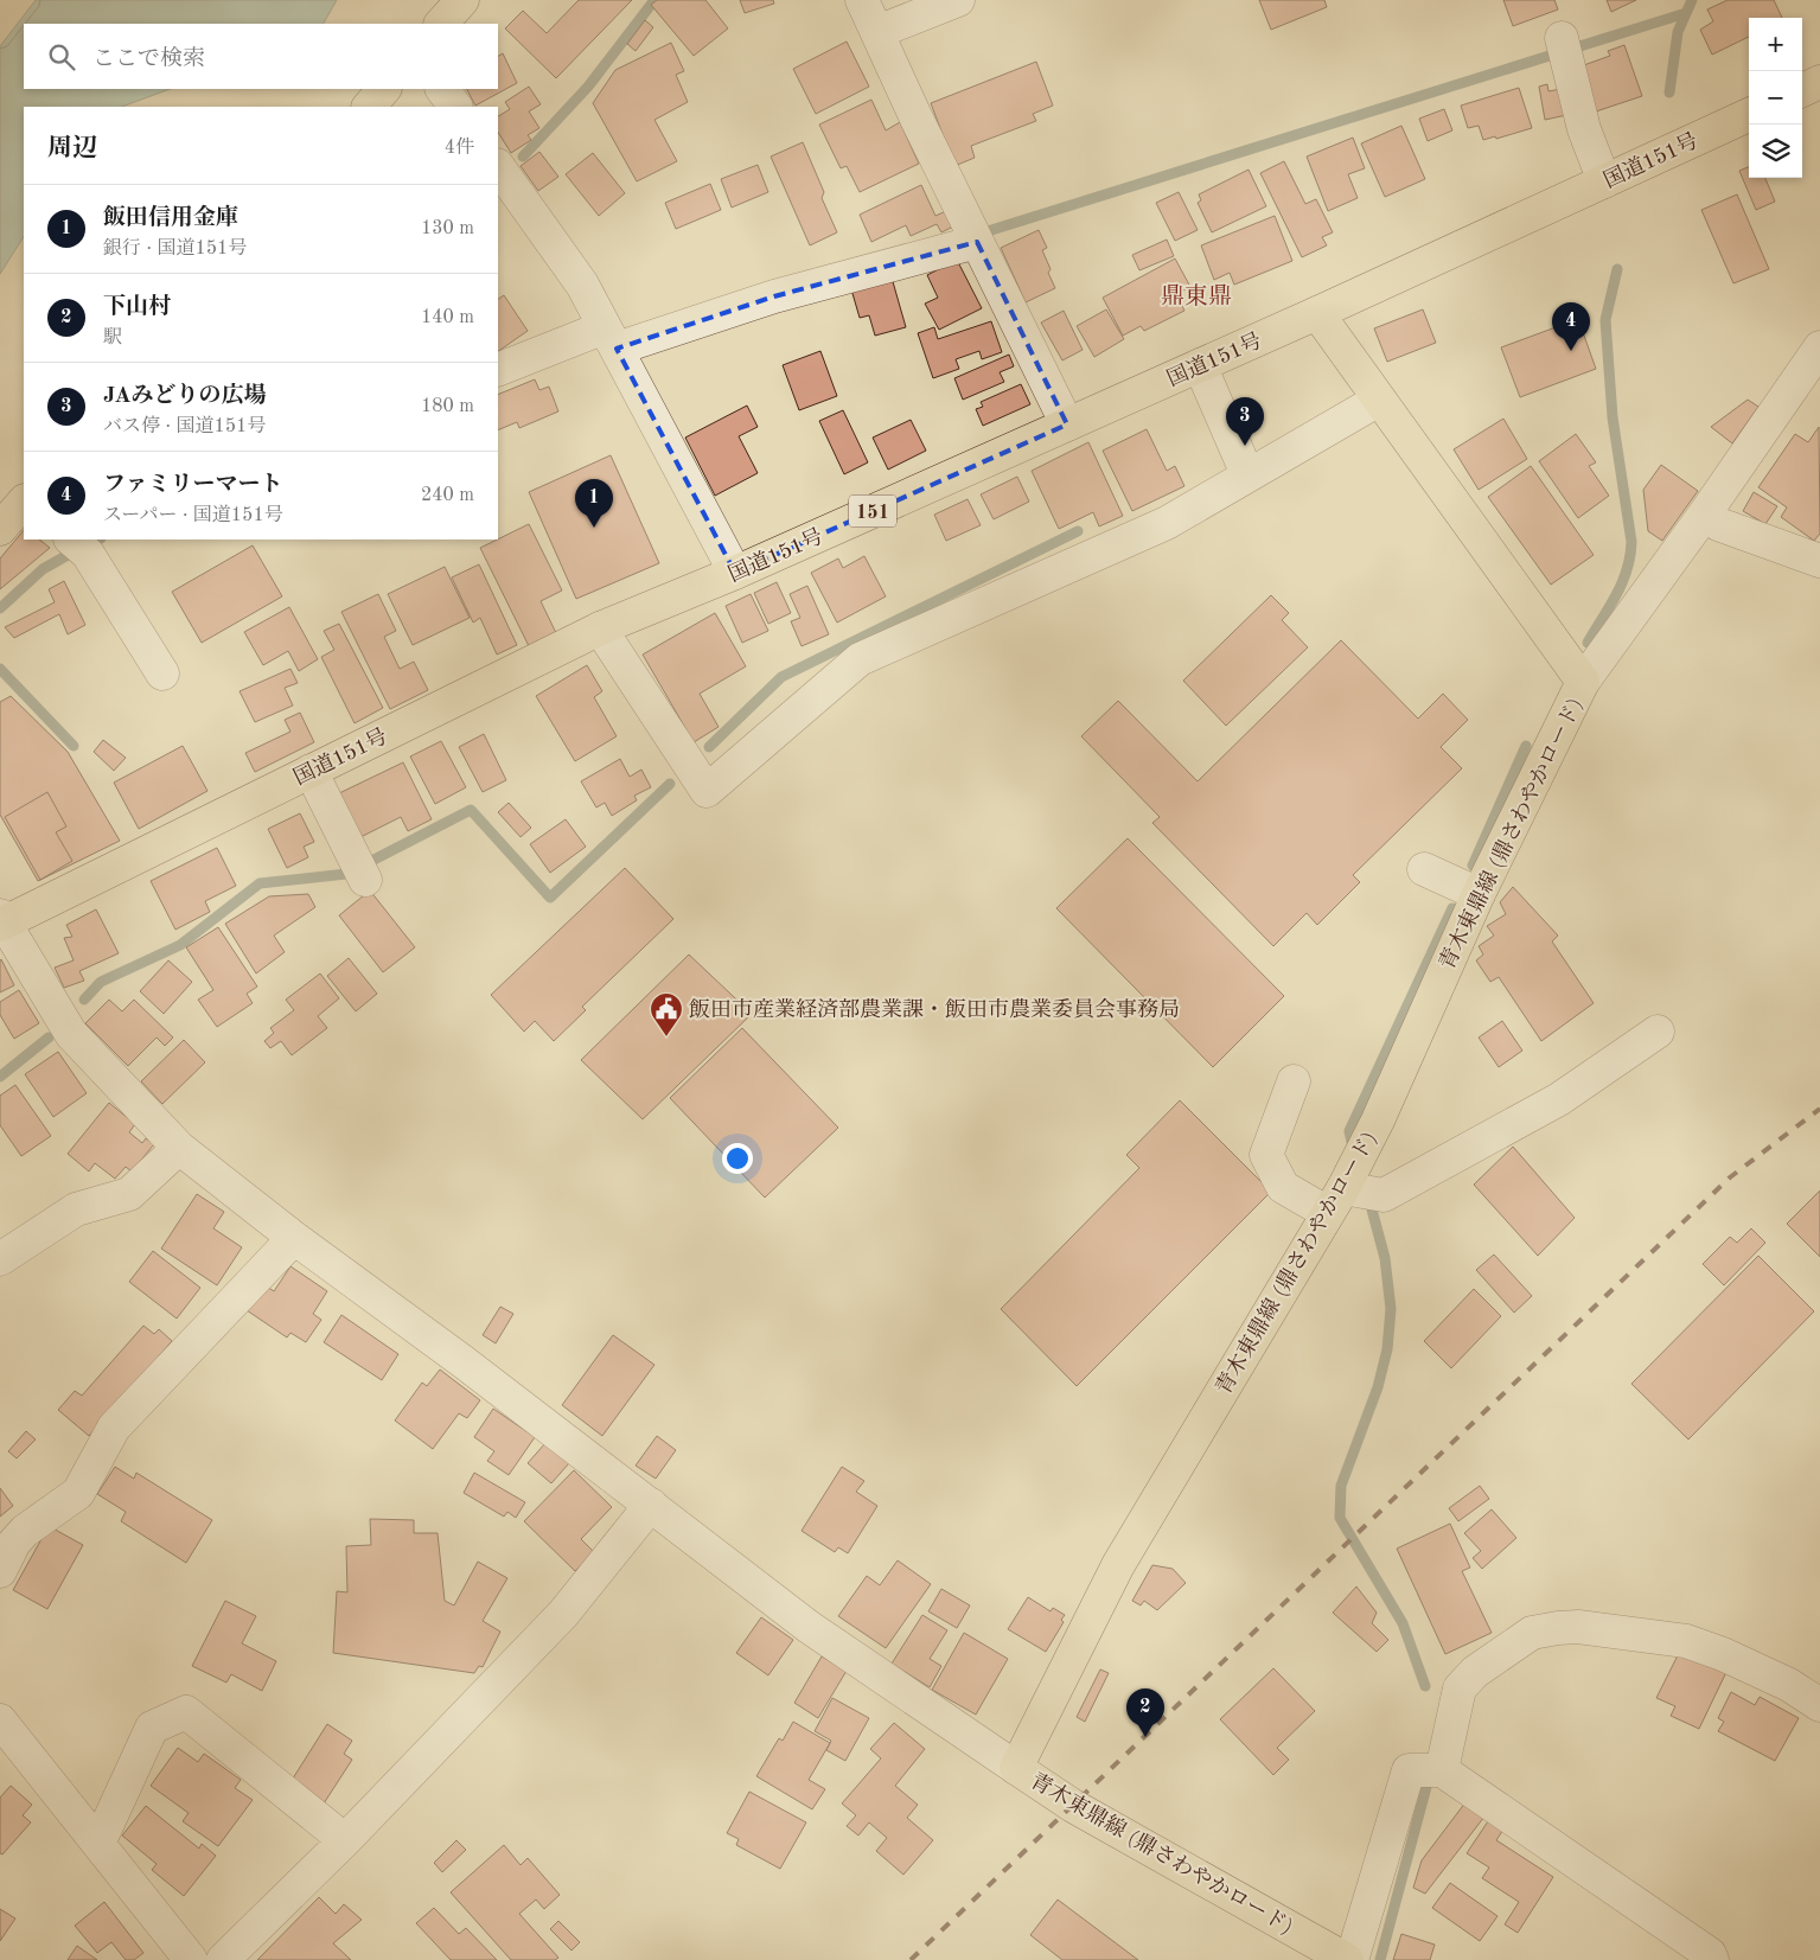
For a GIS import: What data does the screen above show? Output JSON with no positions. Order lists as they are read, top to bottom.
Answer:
{
  "streets": {
    "main road": ["国道151号", "151", "青木東鼎線 (鼎さわやかロード)"]
  },
  "crossings": [
    ["国道151号", "青木東鼎線 (鼎さわやかロード)"]
  ],
  "districts": ["鼎東鼎"],
  "places": {
    "public building": ["飯田市産業経済部農業課・飯田市農業委員会事務局"]
  },
  "page": {
    "map_buttons": ["+", "−"],
    "search": "ここで検索",
    "heading": ["周辺", "4件"],
    "list": [
      {
        "mark": "1",
        "name": "飯田信用金庫",
        "note": "銀行 · 国道151号",
        "value": "130 m"
      },
      {
        "mark": "2",
        "name": "下山村",
        "note": "駅",
        "value": "140 m"
      },
      {
        "mark": "3",
        "name": "JAみどりの広場",
        "note": "バス停 · 国道151号",
        "value": "180 m"
      },
      {
        "mark": "4",
        "name": "ファミリーマート",
        "note": "スーパー · 国道151号",
        "value": "240 m"
      }
    ],
    "pins": [
      "4",
      "3",
      "1",
      "2"
    ]
  }
}
